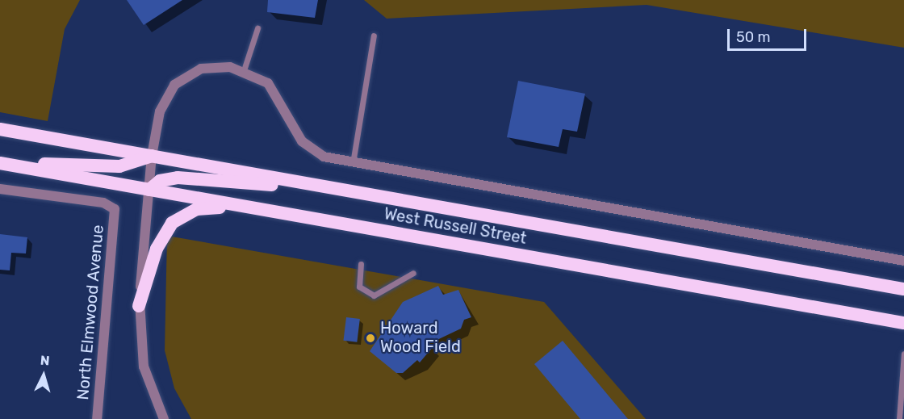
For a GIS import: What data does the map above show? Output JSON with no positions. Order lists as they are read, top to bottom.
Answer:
{
  "streets": {
    "highway": ["West Russell Street"],
    "street": ["North Elmwood Avenue"]
  },
  "places": ["Howard Wood Field"],
  "scale_bar": "50 m",
  "north": "top"
}
